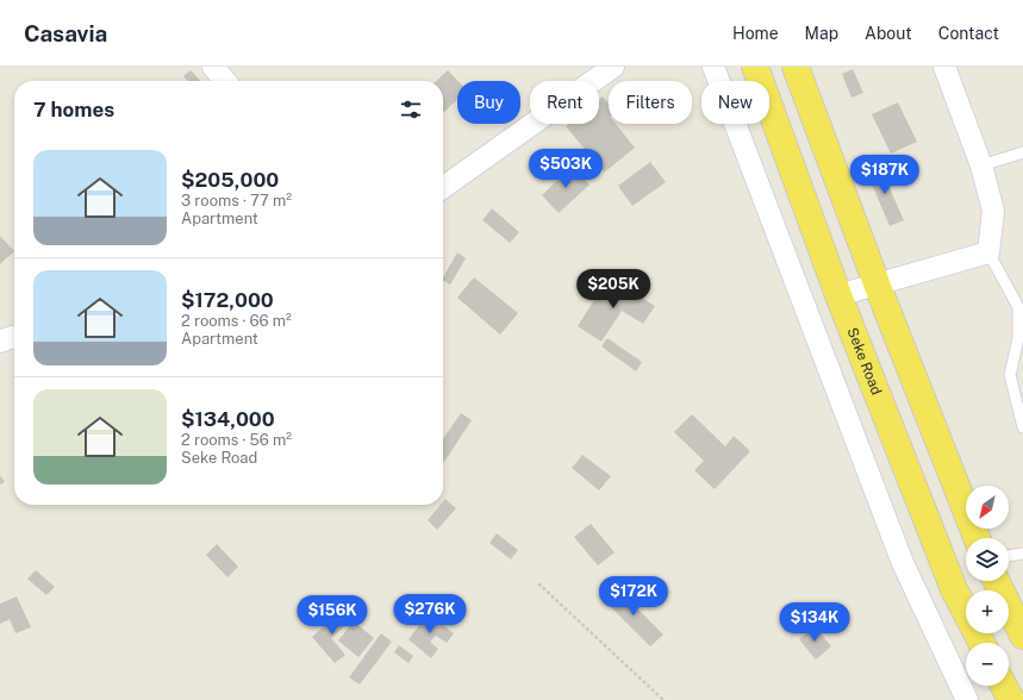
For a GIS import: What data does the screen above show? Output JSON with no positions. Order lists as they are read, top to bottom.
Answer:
{
  "streets": {
    "main road": ["Seke Road"]
  },
  "north": "bottom left",
  "page": {
    "header": "Casavia",
    "nav": [
      "Home",
      "Map",
      "About",
      "Contact"
    ],
    "chip": [
      "Buy",
      "Rent",
      "Filters",
      "New"
    ],
    "heading": "7 homes",
    "list": [
      {
        "name": "$205,000",
        "note": "3 rooms · 77 m² · Apartment"
      },
      {
        "name": "$172,000",
        "note": "2 rooms · 66 m² · Apartment"
      },
      {
        "name": "$134,000",
        "note": "2 rooms · 56 m² · Seke Road"
      }
    ],
    "price": [
      "$503K",
      "$187K",
      "$205K",
      "$172K",
      "$276K",
      "$156K",
      "$134K"
    ],
    "map_buttons": ["+", "−"]
  }
}
